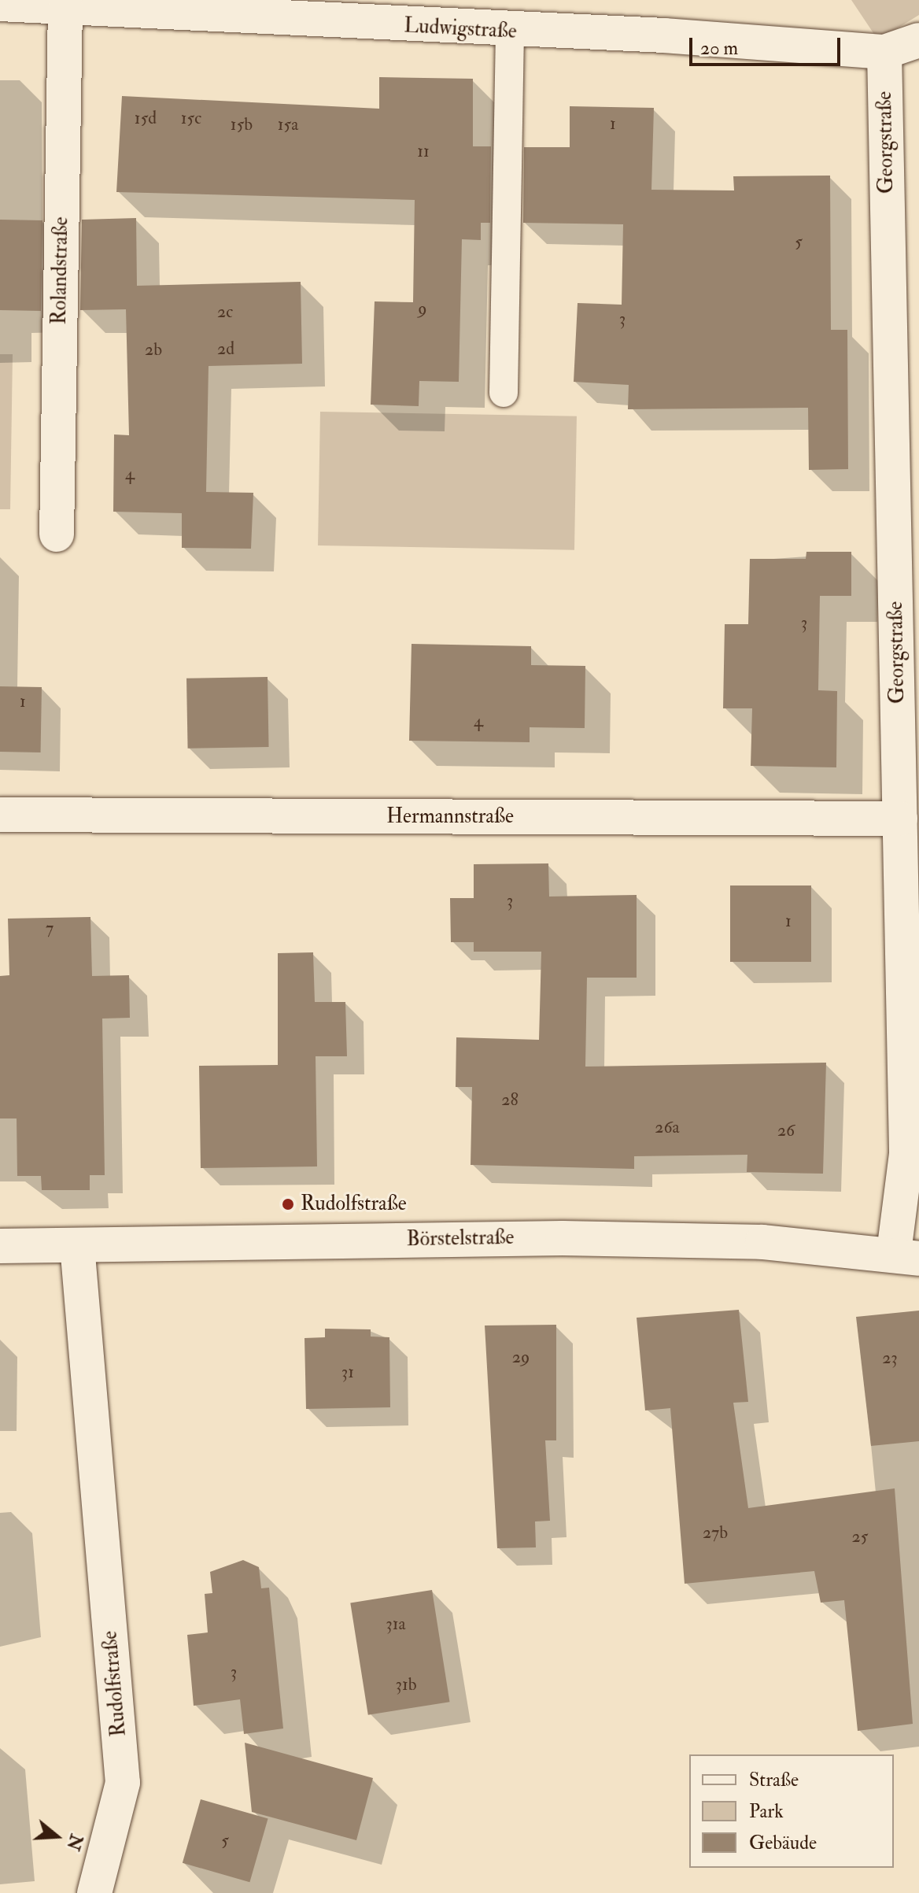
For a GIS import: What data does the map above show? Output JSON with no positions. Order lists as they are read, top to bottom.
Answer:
{
  "streets": {
    "street": [
      "Ludwigstraße",
      "Georgstraße",
      "Rolandstraße",
      "Hermannstraße",
      "Börstelstraße",
      "Rudolfstraße"
    ]
  },
  "crossings": [
    ["Ludwigstraße", "Georgstraße"],
    ["Ludwigstraße", "Rolandstraße"],
    ["Georgstraße", "Hermannstraße"],
    ["Georgstraße", "Börstelstraße"],
    ["Börstelstraße", "Rudolfstraße"]
  ],
  "places": ["Rudolfstraße"],
  "house_numbers": [
    "15d",
    "15c",
    "1",
    "15b",
    "15a",
    "11",
    "5",
    "9",
    "2c",
    "3",
    "2d",
    "2b",
    "4",
    "3",
    "1",
    "4",
    "3",
    "1",
    "7",
    "28",
    "26a",
    "26",
    "29",
    "23",
    "31",
    "27b",
    "25",
    "31a",
    "3",
    "31b",
    "5"
  ],
  "legend": ["Straße", "Park", "Gebäude"],
  "scale_bar": "20 m",
  "north": "right"
}
